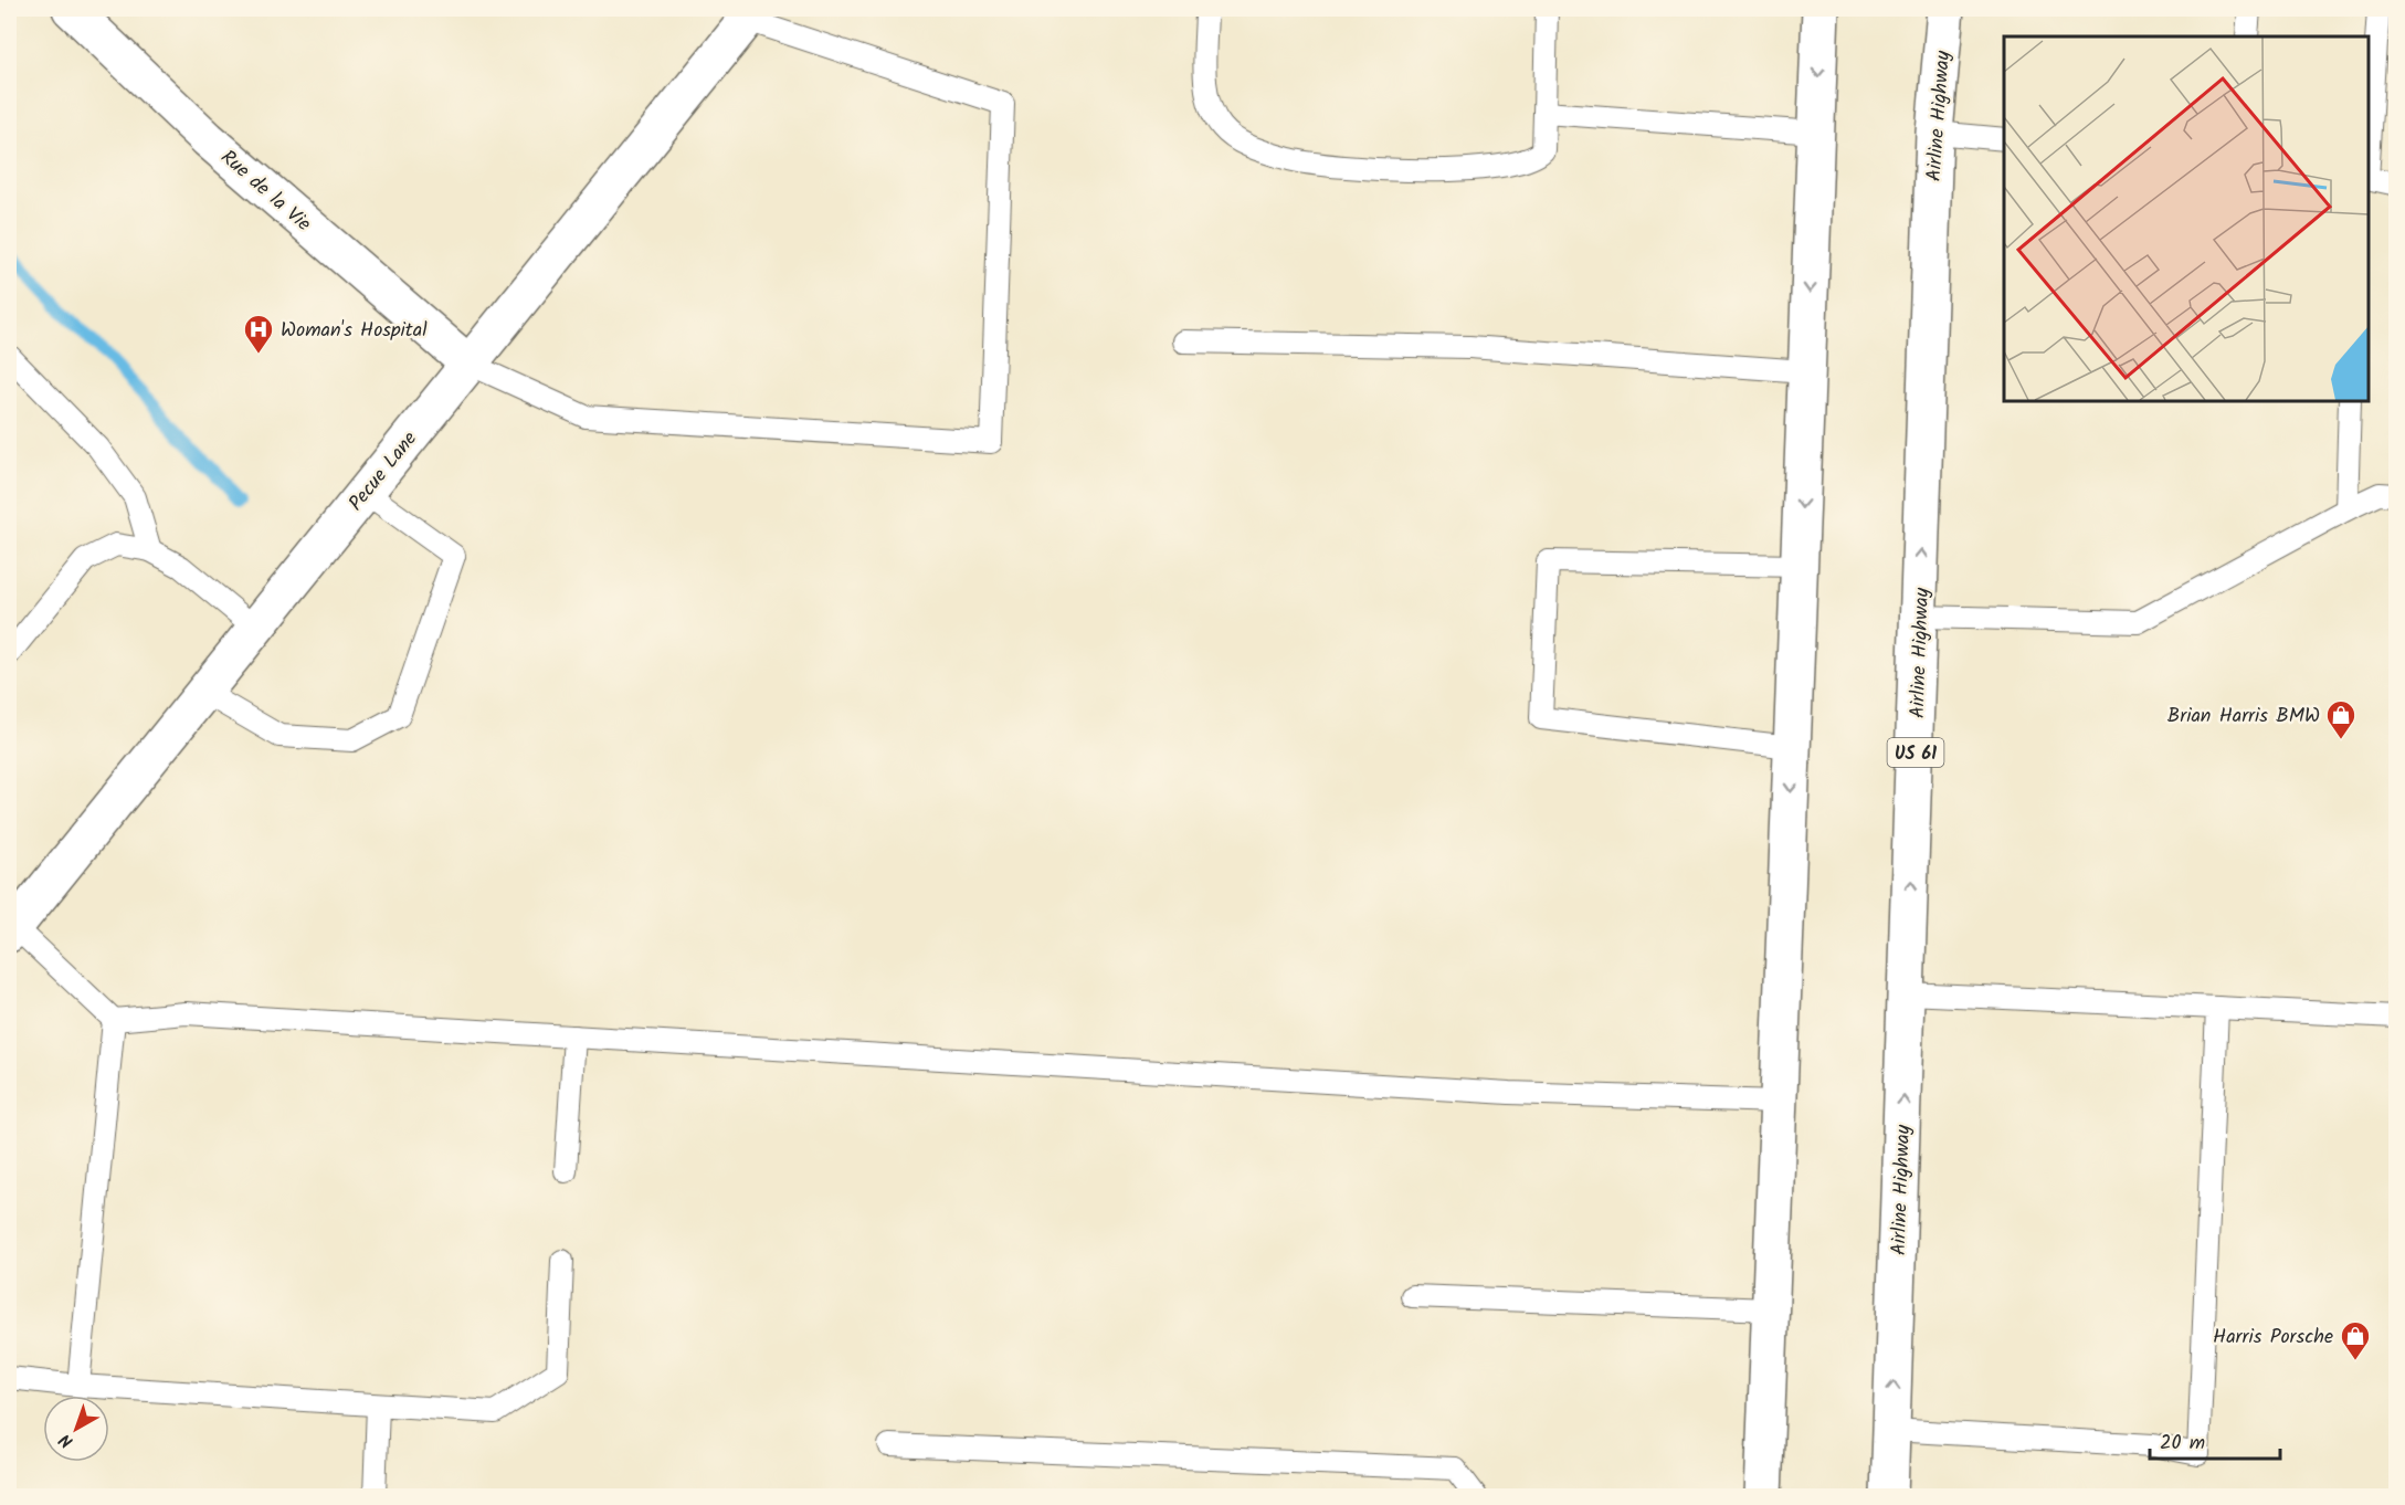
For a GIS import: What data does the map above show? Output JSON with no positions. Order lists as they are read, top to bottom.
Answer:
{
  "streets": {
    "main road": [
      "Airline Highway",
      "Rue de la Vie",
      "Pecue Lane",
      "US 61"
    ]
  },
  "crossings": [
    ["Rue de la Vie", "Pecue Lane"]
  ],
  "places": {
    "hospital": ["Woman's Hospital"],
    "shop": ["Brian Harris BMW", "Harris Porsche"]
  },
  "scale_bar": "20 m",
  "north": "bottom left"
}
